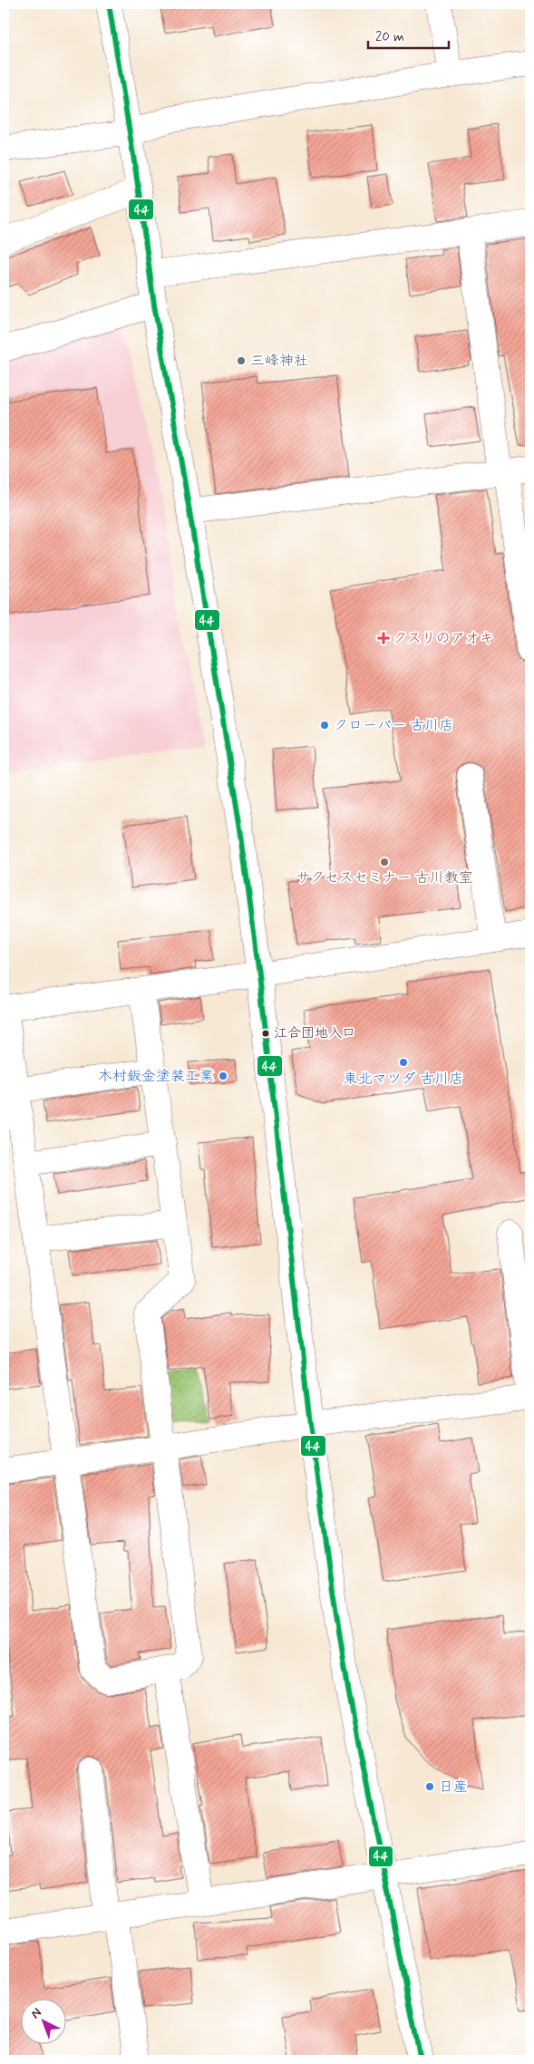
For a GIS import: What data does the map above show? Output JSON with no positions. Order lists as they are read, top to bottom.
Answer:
{
  "places": {
    "other": [
      "三峰神社",
      "クローバー 古川店",
      "サクセスセミナー 古川教室",
      "江合団地入口",
      "東北マツダ 古川店",
      "木村鈑金塗装工業",
      "日産"
    ],
    "health": ["クスリのアオキ"]
  },
  "lines": ["transit line 44"],
  "scale_bar": "20 m",
  "north": "top left"
}
